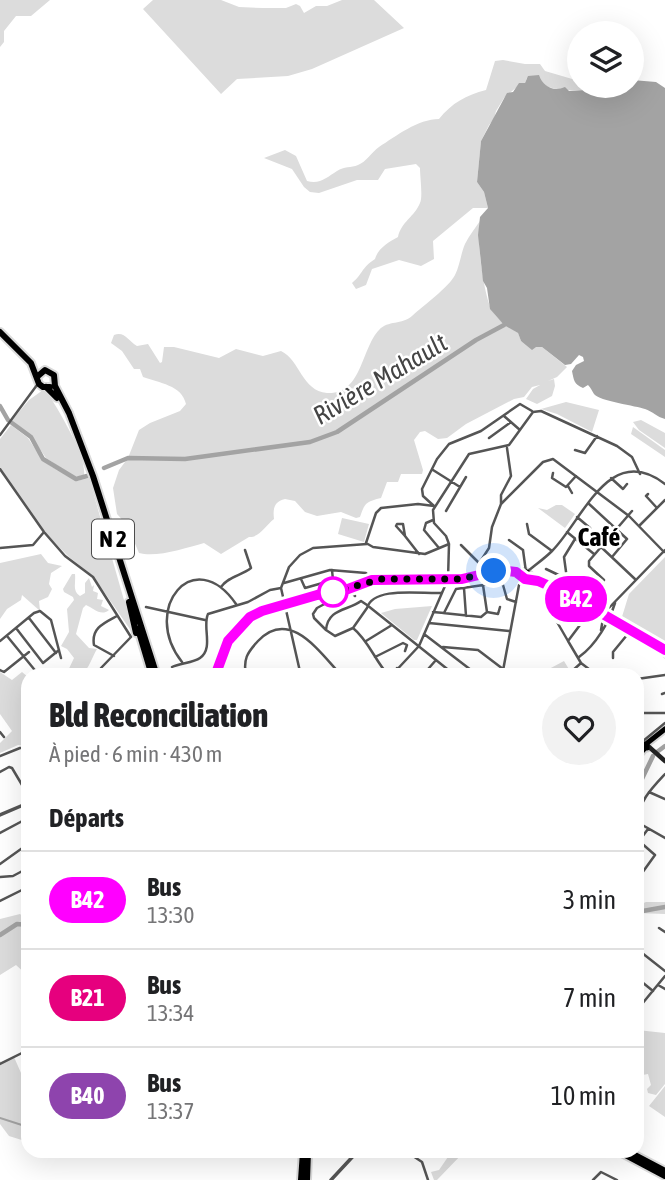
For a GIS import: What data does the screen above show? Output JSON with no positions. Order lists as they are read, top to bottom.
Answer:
{
  "streets": {
    "highway": ["N 2"]
  },
  "districts": ["Café"],
  "water": ["Rivière Mahault"],
  "lines": ["bus line B42"],
  "page": {
    "on_map": "B42",
    "heading": [
      ["Bld Reconciliation", "À pied · 6 min · 430 m"],
      "Départs"
    ],
    "list": [
      {
        "mark": "B42",
        "name": "Bus",
        "note": "13:30",
        "value": "3 min"
      },
      {
        "mark": "B21",
        "name": "Bus",
        "note": "13:34",
        "value": "7 min"
      },
      {
        "mark": "B40",
        "name": "Bus",
        "note": "13:37",
        "value": "10 min"
      }
    ]
  }
}
